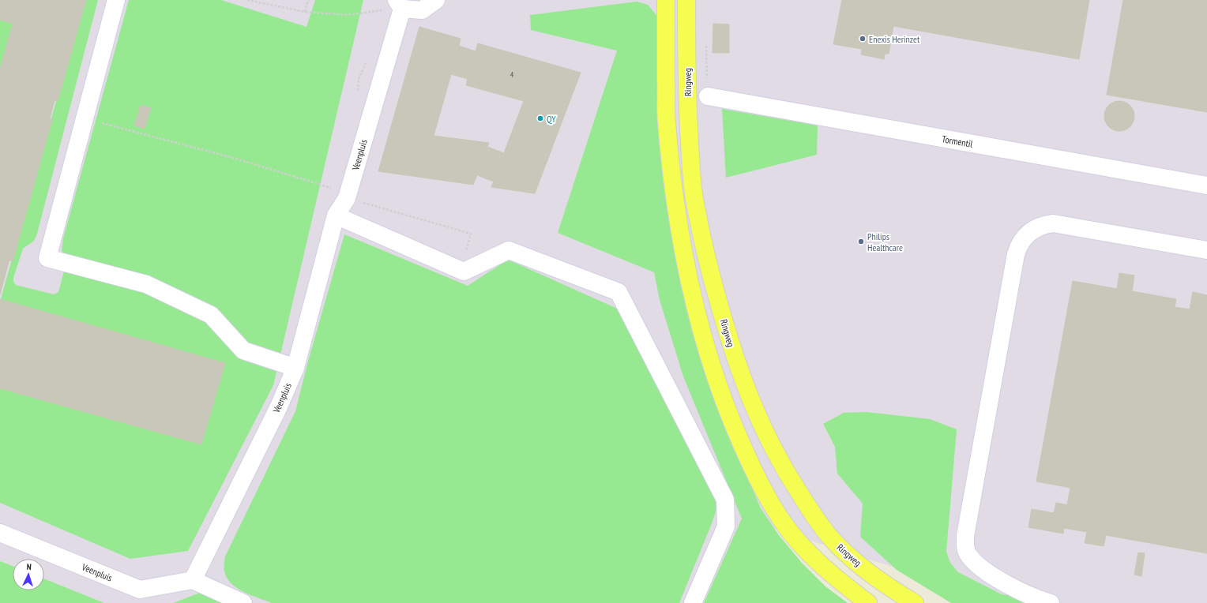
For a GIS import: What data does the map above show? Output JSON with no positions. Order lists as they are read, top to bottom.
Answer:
{
  "streets": {
    "main road": ["Ringweg"],
    "street": ["Tormentil", "Veenpluis"]
  },
  "places": ["Enexis Herinzet", "QY", "Philips Healthcare"],
  "house_numbers": ["4"],
  "north": "top"
}
